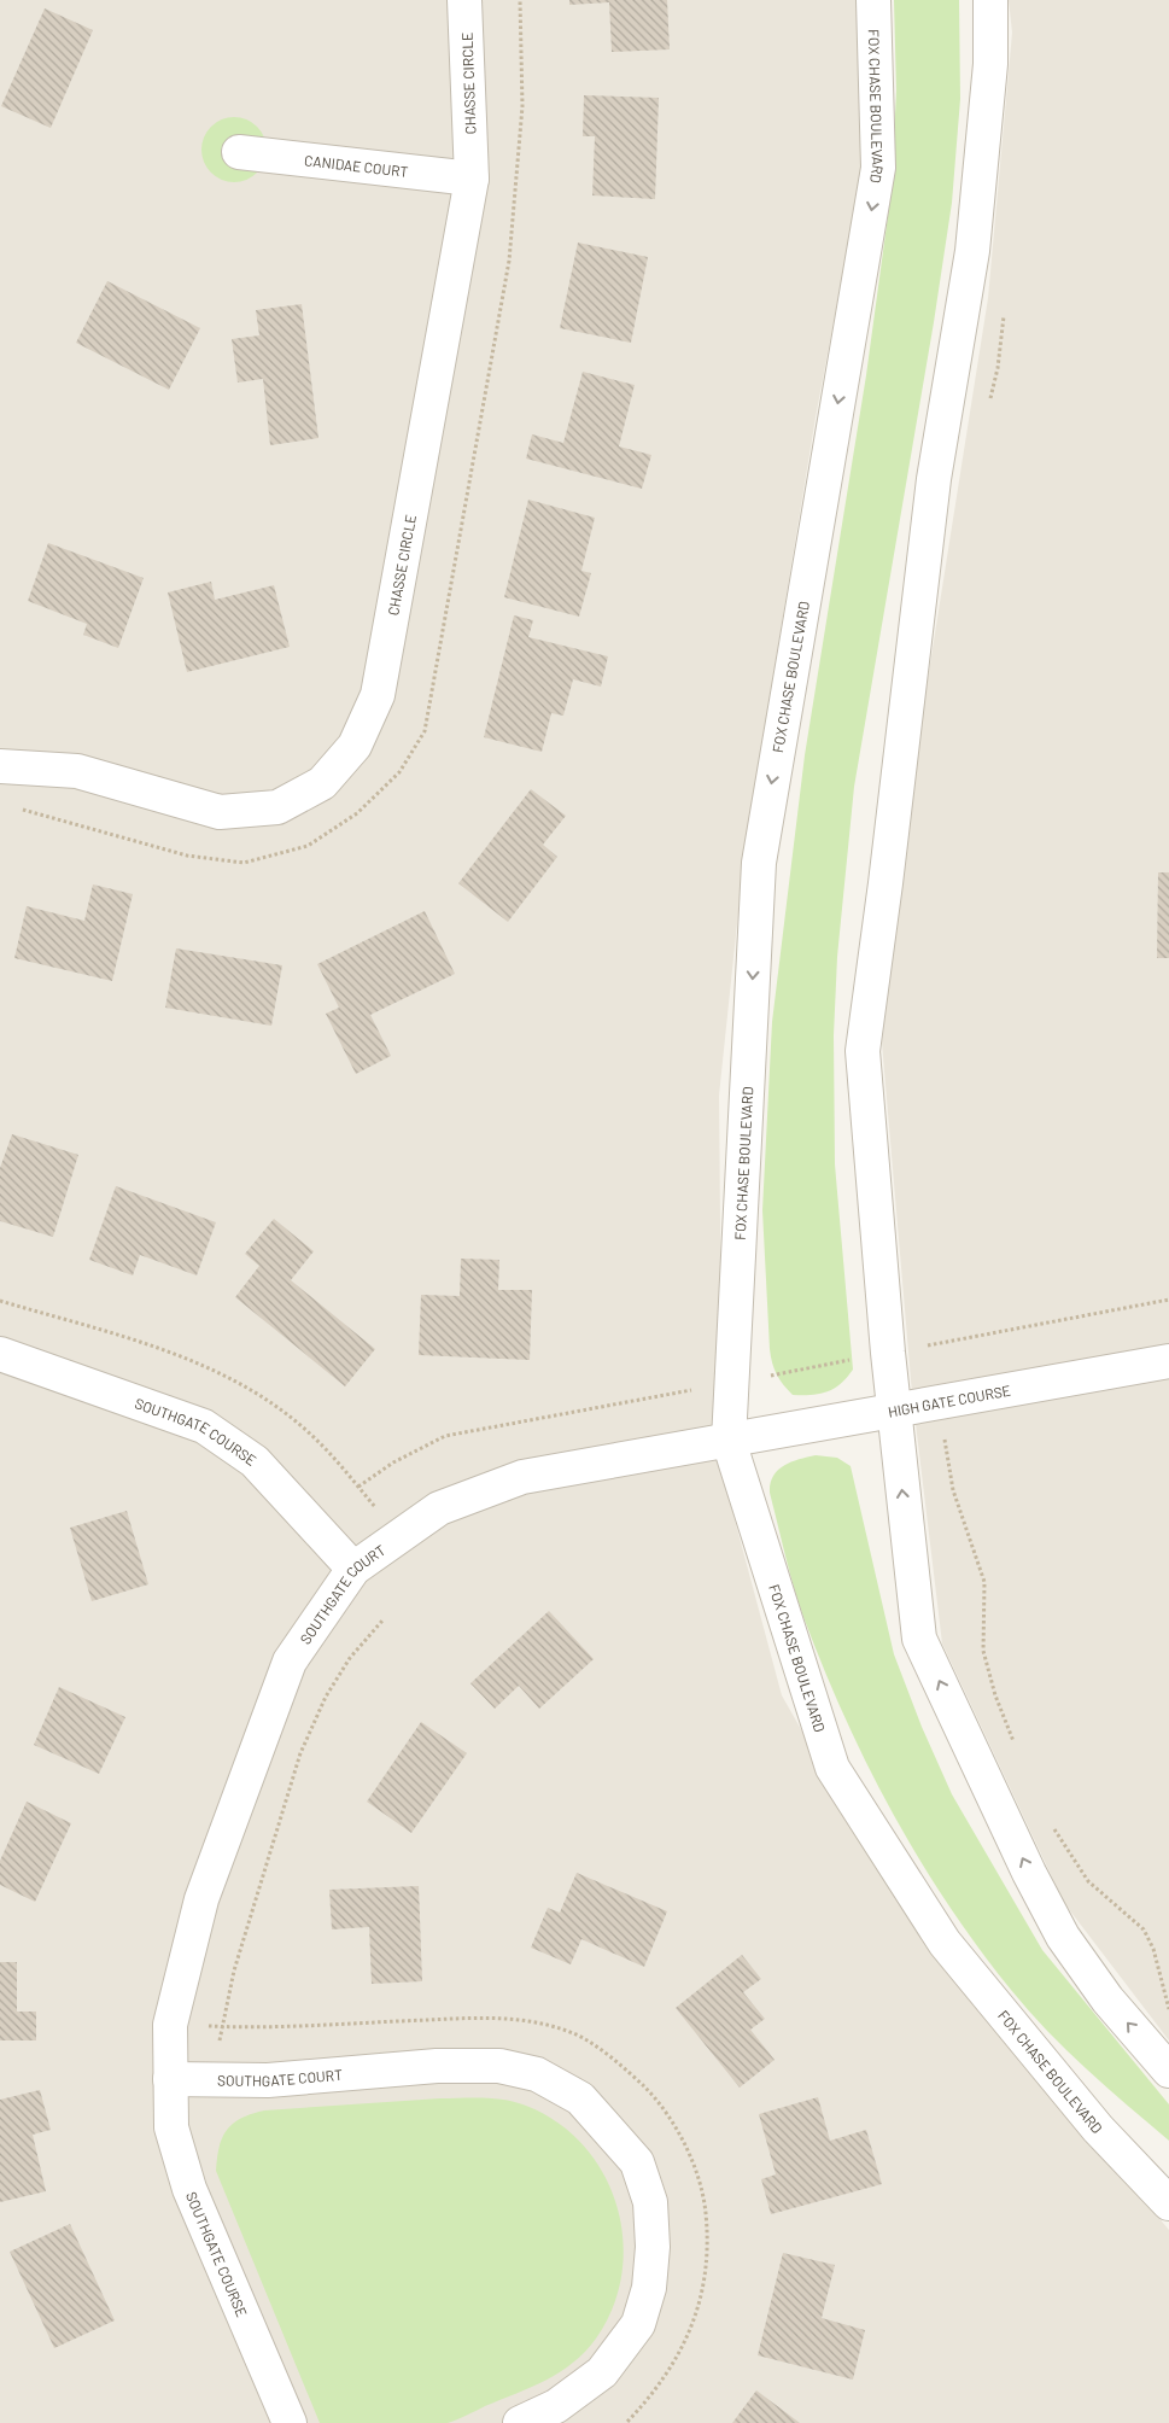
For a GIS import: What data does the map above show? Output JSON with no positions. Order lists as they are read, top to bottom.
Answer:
{
  "streets": {
    "street": [
      "CHASSE CIRCLE",
      "FOX CHASE BOULEVARD",
      "CANIDAE COURT",
      "HIGH GATE COURSE",
      "SOUTHGATE COURSE",
      "SOUTHGATE COURT"
    ]
  },
  "crossings": [
    ["CHASSE CIRCLE", "CANIDAE COURT"],
    ["FOX CHASE BOULEVARD", "HIGH GATE COURSE"],
    ["FOX CHASE BOULEVARD", "SOUTHGATE COURT"],
    ["HIGH GATE COURSE", "SOUTHGATE COURT"],
    ["SOUTHGATE COURSE", "SOUTHGATE COURT"]
  ]
}
